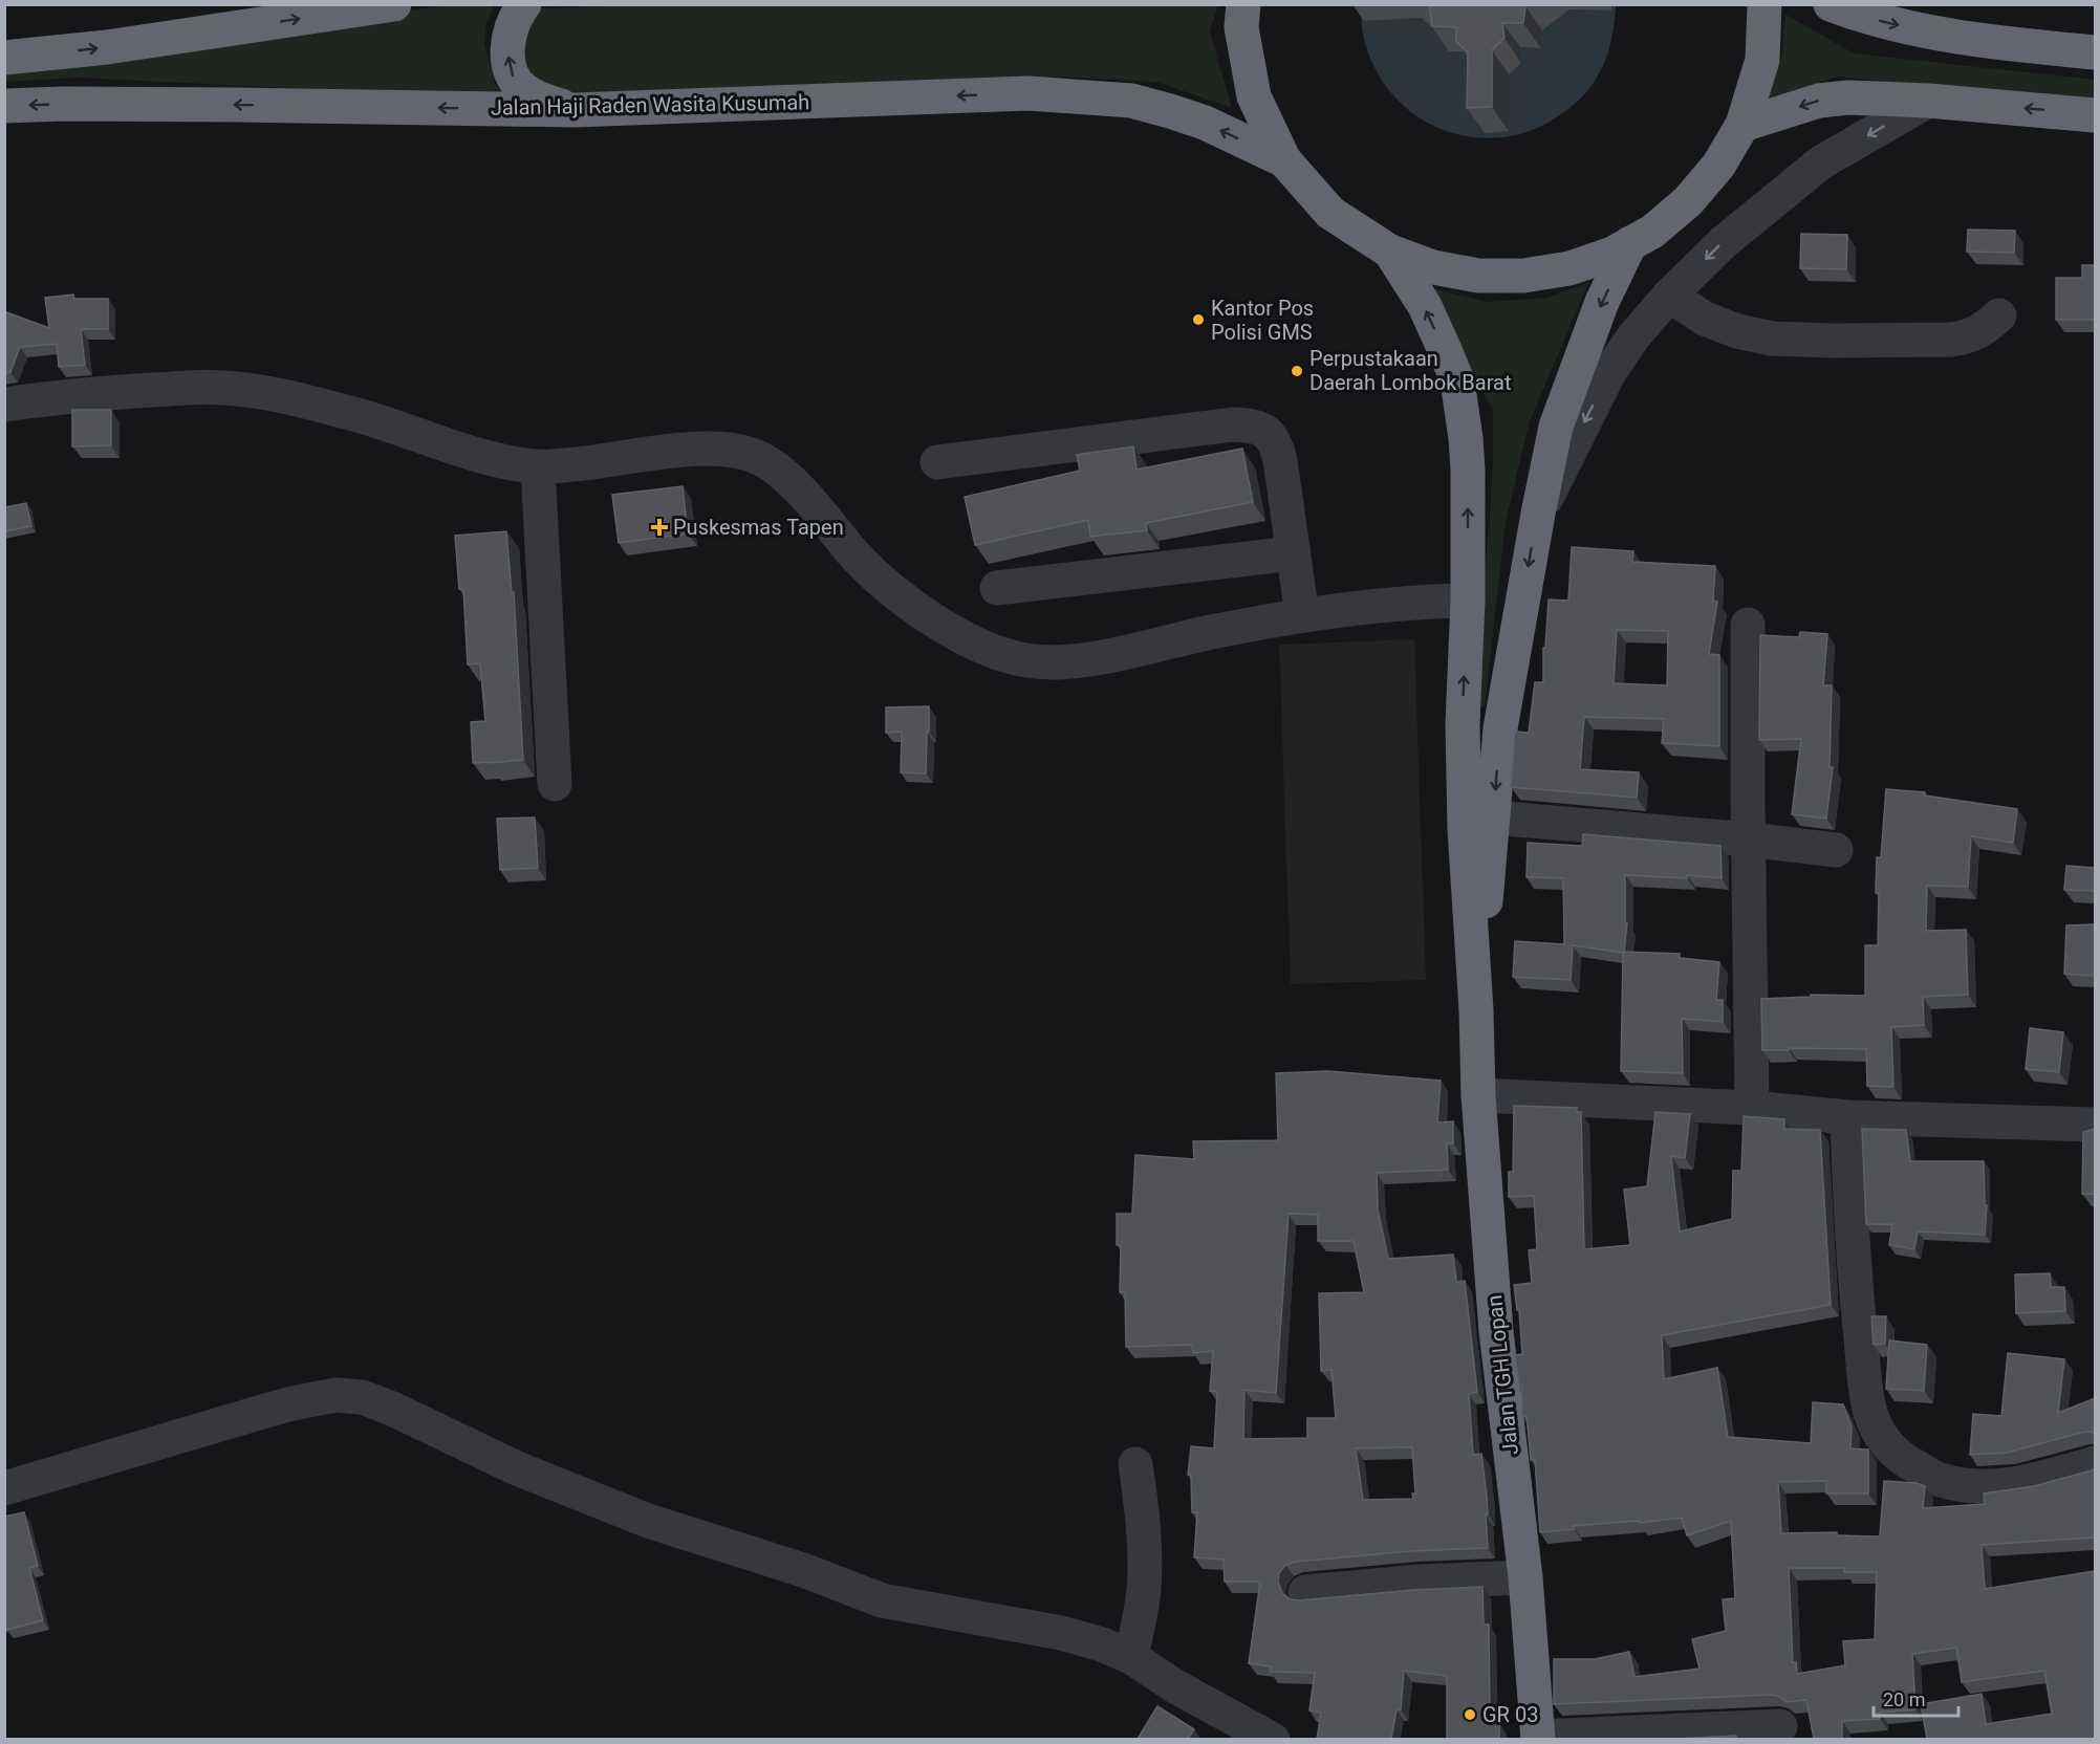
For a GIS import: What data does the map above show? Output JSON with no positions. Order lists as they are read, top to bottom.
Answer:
{
  "streets": {
    "highway": ["Jalan Haji Raden Wasita Kusumah", "Jalan TGH Lopan"]
  },
  "places": {
    "other": ["Kantor Pos Polisi GMS", "Perpustakaan Daerah Lombok Barat", "GR 03"],
    "health": ["Puskesmas Tapen"]
  },
  "scale_bar": "20 m"
}
